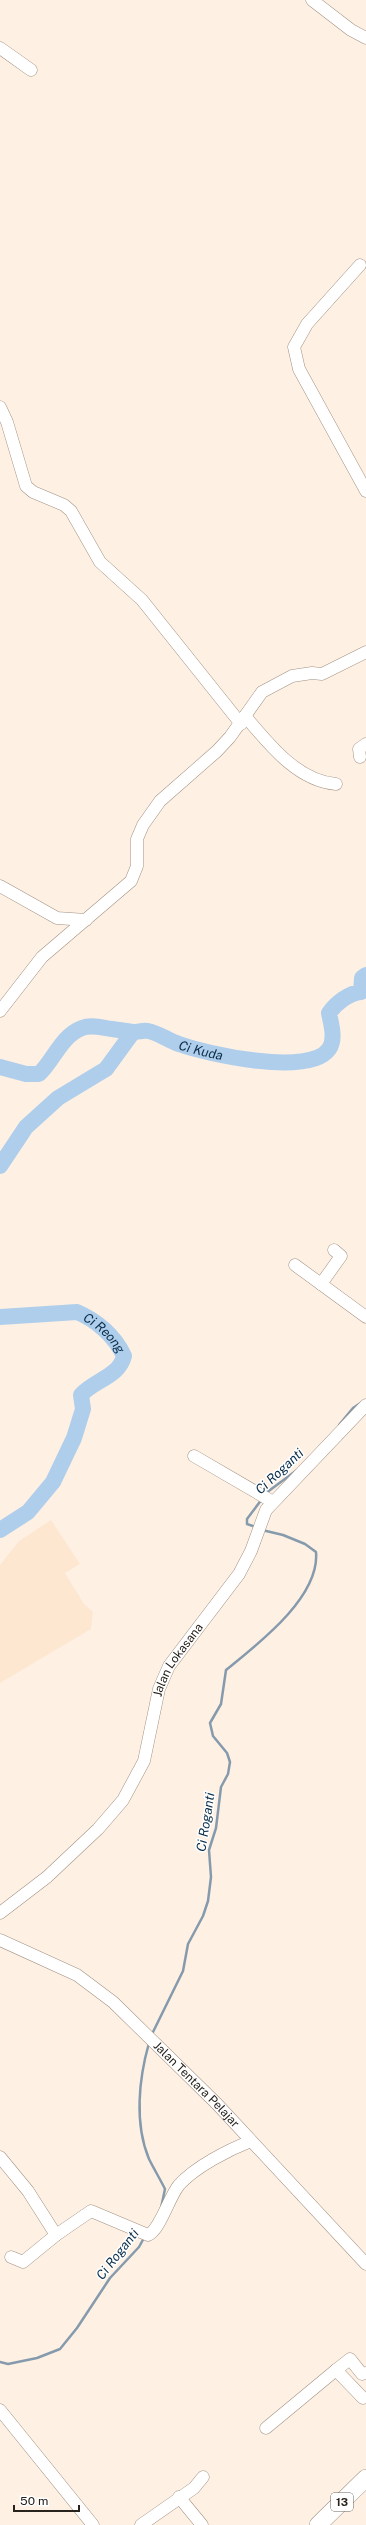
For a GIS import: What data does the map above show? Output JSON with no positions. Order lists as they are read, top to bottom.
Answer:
{
  "streets": {
    "highway": ["13"],
    "street": ["Jalan Lokasana", "Jalan Tentara Pelajar"]
  },
  "water": ["Ci Kuda", "Ci Reong", "Ci Roganti"],
  "scale_bar": "50 m"
}
